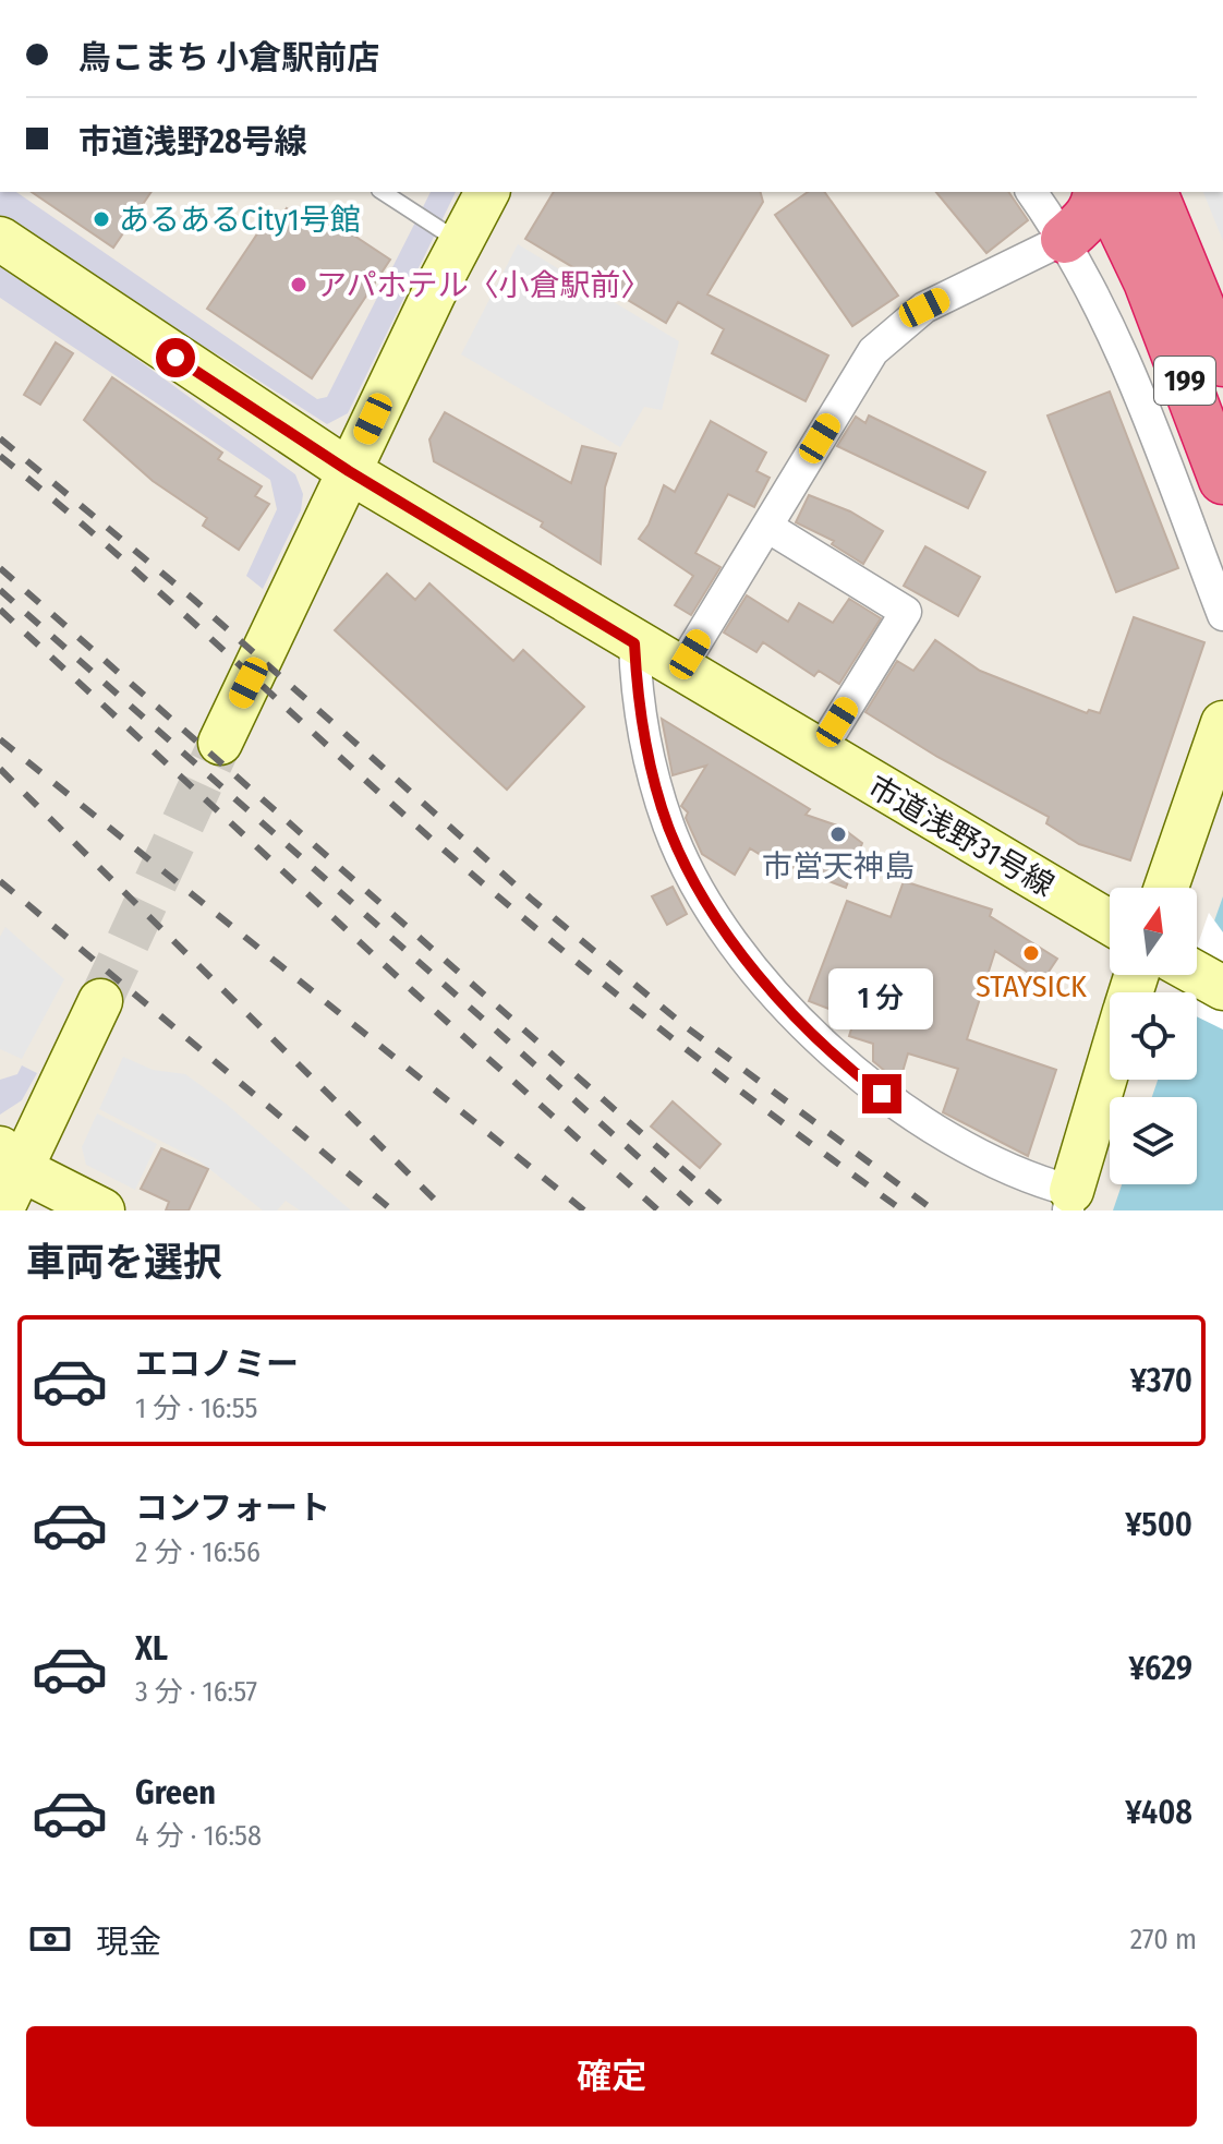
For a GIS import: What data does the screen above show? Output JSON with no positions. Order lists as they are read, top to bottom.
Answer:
{
  "streets": {
    "highway": ["199"],
    "street": ["市道浅野31号線"]
  },
  "places": [
    "あるあるCity1号館",
    "アパホテル〈小倉駅前〉",
    "市営天神島",
    "STAYSICK"
  ],
  "north": "top",
  "page": {
    "banner": ["鳥こまち 小倉駅前店", "市道浅野28号線"],
    "bubble": "1 分",
    "heading": "車両を選択",
    "list": [
      {
        "name": "エコノミー",
        "note": "1 分 · 16:55",
        "value": "¥370"
      },
      {
        "name": "コンフォート",
        "note": "2 分 · 16:56",
        "value": "¥500"
      },
      {
        "name": "XL",
        "note": "3 分 · 16:57",
        "value": "¥629"
      },
      {
        "name": "Green",
        "note": "4 分 · 16:58",
        "value": "¥408"
      }
    ],
    "pay": ["現金", "270 m"],
    "buttons": "確定"
  }
}
